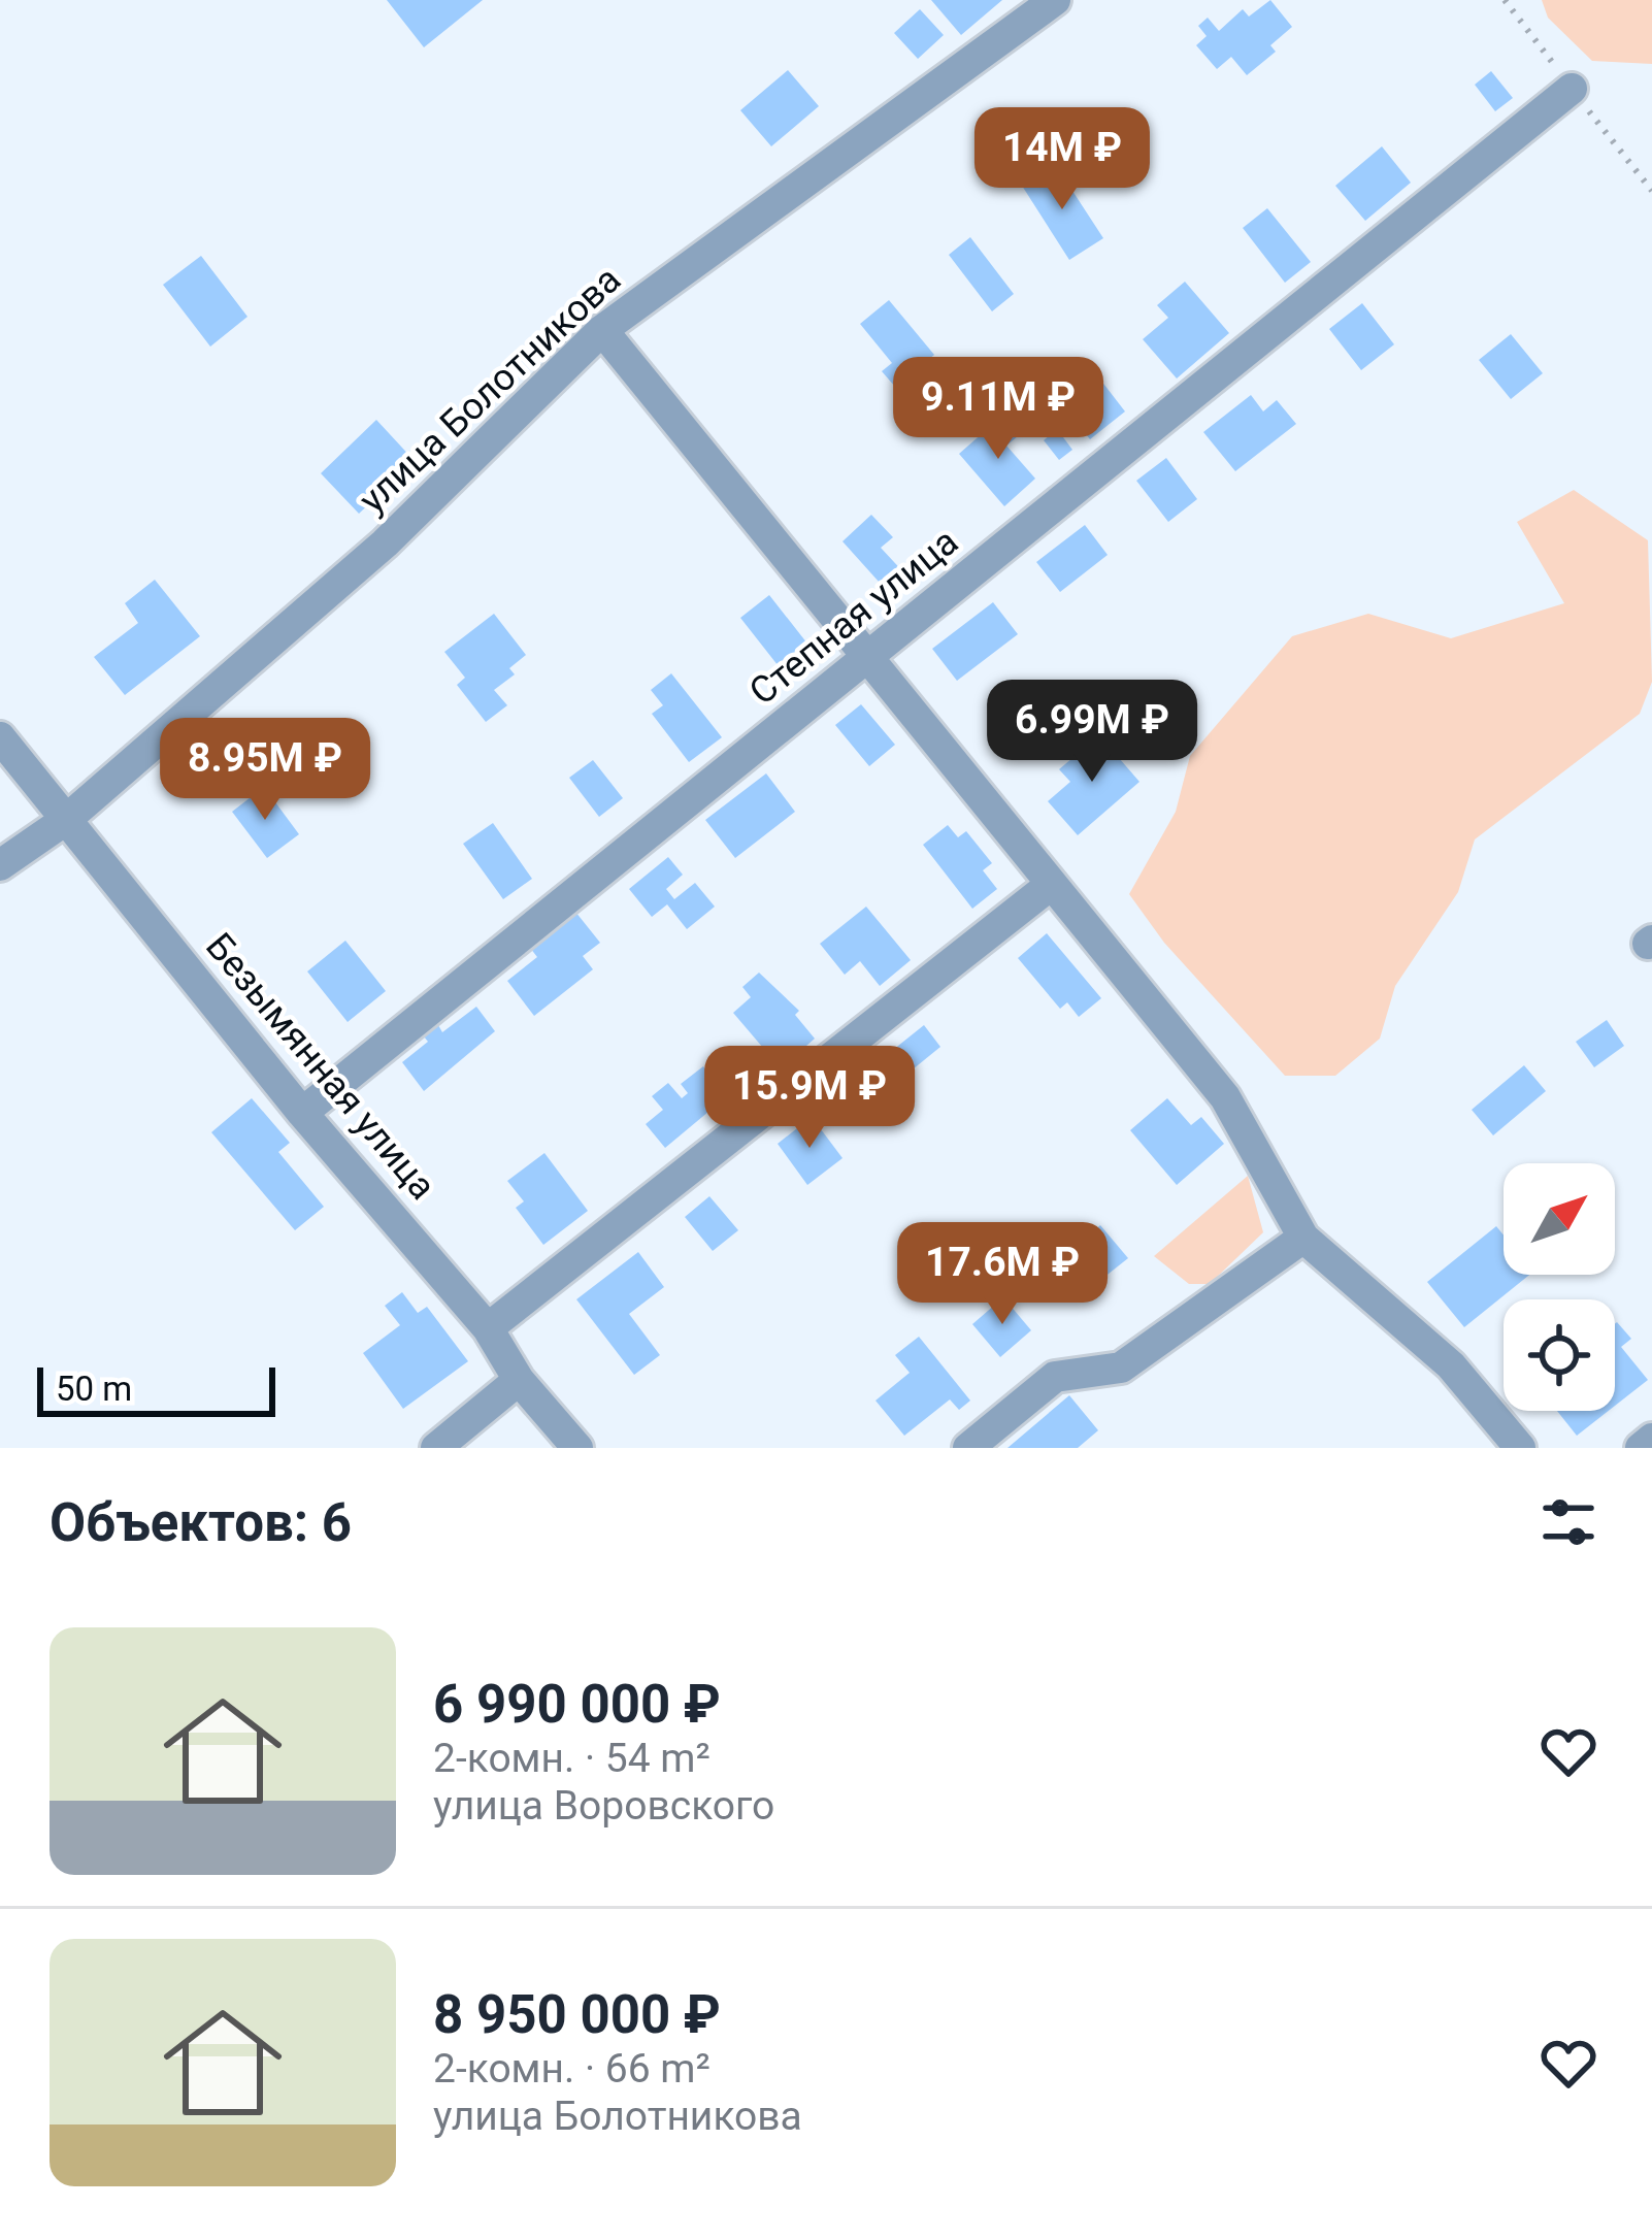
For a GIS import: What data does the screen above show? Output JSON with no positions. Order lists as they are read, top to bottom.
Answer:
{
  "streets": {
    "street": ["улица Болотникова", "Степная улица", "Безымянная улица"]
  },
  "crossings": [
    ["улица Болотникова", "Безымянная улица"],
    ["Степная улица", "Безымянная улица"]
  ],
  "scale_bar": "50 m",
  "north": "top right",
  "page": {
    "price": [
      "14M ₽",
      "9.11M ₽",
      "6.99M ₽",
      "8.95M ₽",
      "15.9M ₽",
      "17.6M ₽"
    ],
    "scale": "50 m",
    "heading": "Объектов: 6",
    "list": [
      {
        "name": "6 990 000 ₽",
        "note": "2-комн. · 54 m² · улица Воровского"
      },
      {
        "name": "8 950 000 ₽",
        "note": "2-комн. · 66 m² · улица Болотникова"
      }
    ]
  }
}
